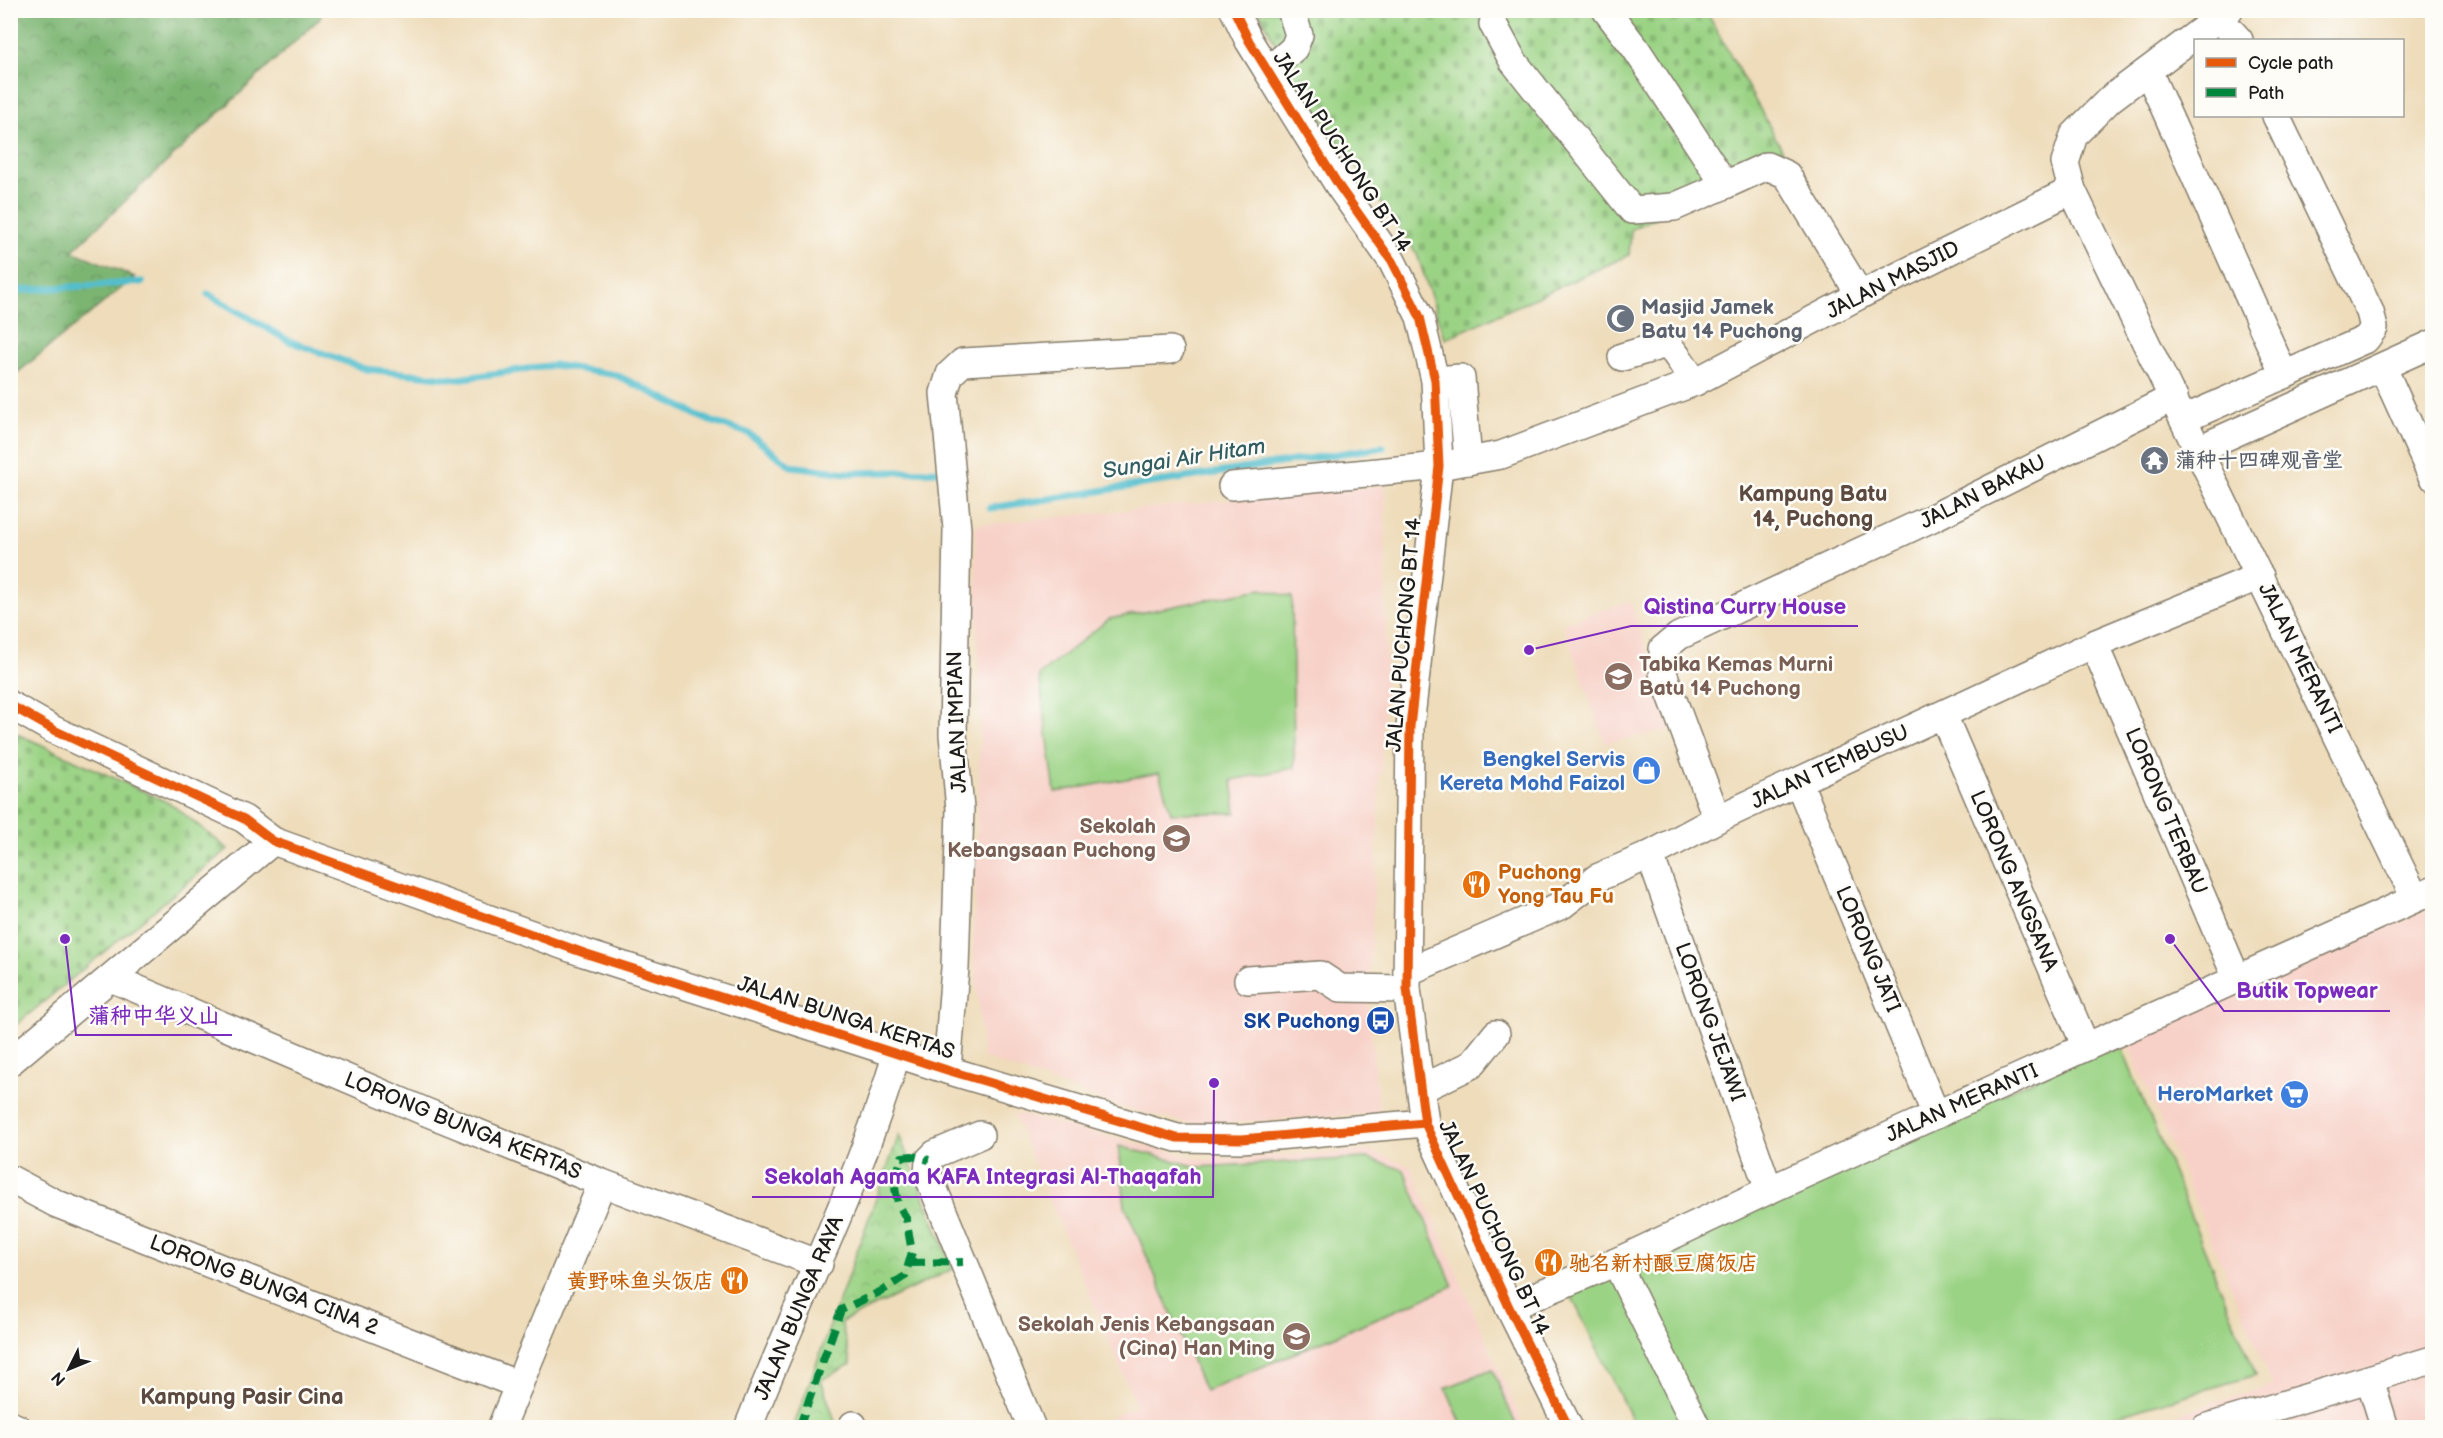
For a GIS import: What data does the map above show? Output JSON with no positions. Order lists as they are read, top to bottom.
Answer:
{
  "streets": {
    "street": [
      "JALAN PUCHONG BT 14",
      "JALAN MASJID",
      "JALAN BAKAU",
      "JALAN MERANTI",
      "JALAN IMPIAN",
      "JALAN TEMBUSU",
      "LORONG TERBAU",
      "LORONG ANGSANA",
      "LORONG JATI",
      "JALAN BUNGA KERTAS",
      "LORONG JEJAWI",
      "LORONG BUNGA KERTAS",
      "LORONG BUNGA CINA 2",
      "JALAN BUNGA RAYA"
    ]
  },
  "crossings": [
    ["JALAN PUCHONG BT 14", "JALAN MASJID"],
    ["JALAN PUCHONG BT 14", "JALAN MERANTI"],
    ["JALAN PUCHONG BT 14", "JALAN TEMBUSU"],
    ["JALAN PUCHONG BT 14", "JALAN BUNGA KERTAS"],
    ["JALAN MASJID", "JALAN MERANTI"],
    ["JALAN BAKAU", "JALAN MERANTI"],
    ["JALAN BAKAU", "JALAN TEMBUSU"],
    ["JALAN MERANTI", "JALAN TEMBUSU"],
    ["JALAN MERANTI", "LORONG TERBAU"],
    ["JALAN MERANTI", "LORONG ANGSANA"],
    ["JALAN MERANTI", "LORONG JATI"],
    ["JALAN MERANTI", "LORONG JEJAWI"],
    ["JALAN IMPIAN", "JALAN BUNGA KERTAS"],
    ["JALAN TEMBUSU", "LORONG TERBAU"],
    ["JALAN TEMBUSU", "LORONG ANGSANA"],
    ["JALAN TEMBUSU", "LORONG JATI"],
    ["JALAN TEMBUSU", "LORONG JEJAWI"],
    ["JALAN BUNGA KERTAS", "JALAN BUNGA RAYA"],
    ["LORONG BUNGA KERTAS", "JALAN BUNGA RAYA"]
  ],
  "districts": ["Kampung Batu 14, Puchong", "Kampung Pasir Cina"],
  "water": ["Sungai Air Hitam"],
  "places": {
    "mosque": ["Masjid Jamek Batu 14 Puchong"],
    "temple": ["蒲种十四碑观音堂"],
    "other": [
      "Qistina Curry House",
      "蒲种中华义山",
      "Butik Topwear",
      "Sekolah Agama KAFA Integrasi Al-Thaqafah"
    ],
    "school or university": ["Tabika Kemas Murni Batu 14 Puchong", "Sekolah Kebangsaan Puchong", "Sekolah Jenis Kebangsaan (Cina) Han Ming"],
    "shop": ["Bengkel Servis Kereta Mohd Faizol"],
    "restaurant": ["Puchong Yong Tau Fu", "驰名新村酿豆腐饭店", "黄野味鱼头饭店"],
    "bus stop": ["SK Puchong"],
    "supermarket": ["HeroMarket"]
  },
  "legend": ["Cycle path", "Path"],
  "north": "bottom left"
}
